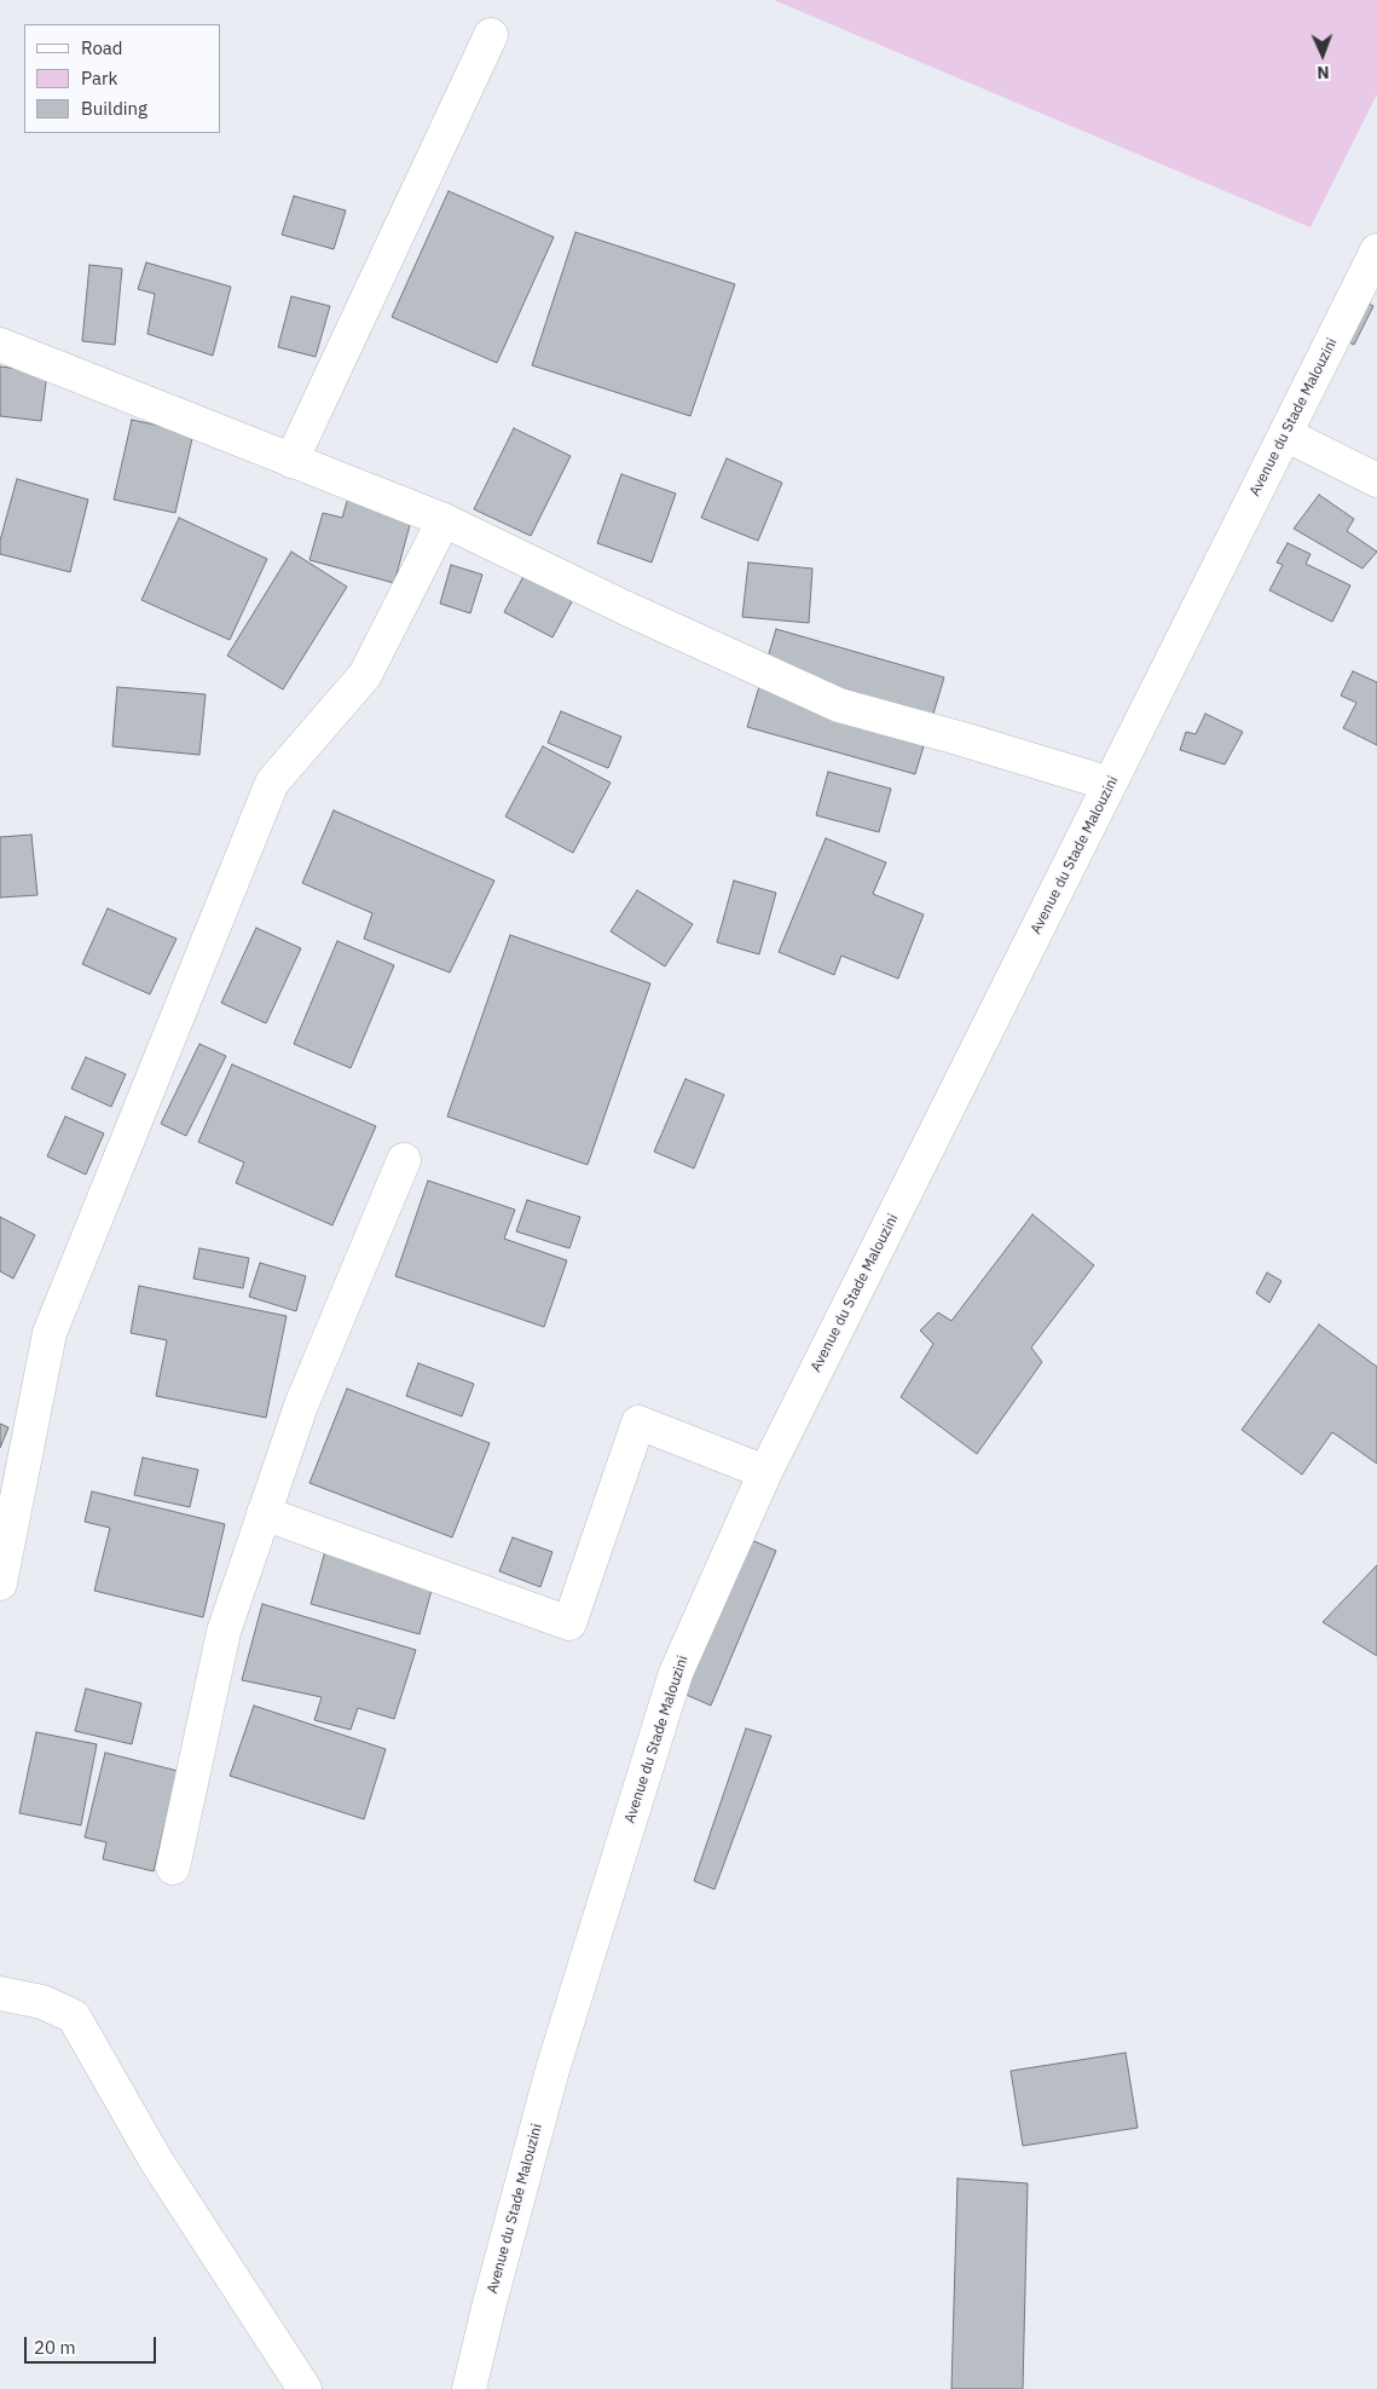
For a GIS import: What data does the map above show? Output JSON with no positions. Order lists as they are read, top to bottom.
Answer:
{
  "streets": {
    "street": ["Avenue du Stade Malouzini"]
  },
  "legend": ["Road", "Park", "Building"],
  "scale_bar": "20 m",
  "north": "bottom"
}
